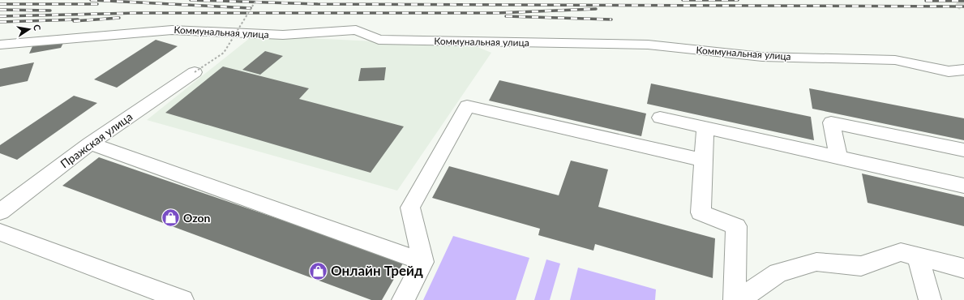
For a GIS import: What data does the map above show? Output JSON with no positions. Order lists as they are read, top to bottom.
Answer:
{
  "streets": {
    "street": ["Коммунальная улица", "Пражская улица"]
  },
  "places": {
    "shop": ["Ozon", "Онлайн Трейд"]
  },
  "north": "right"
}
